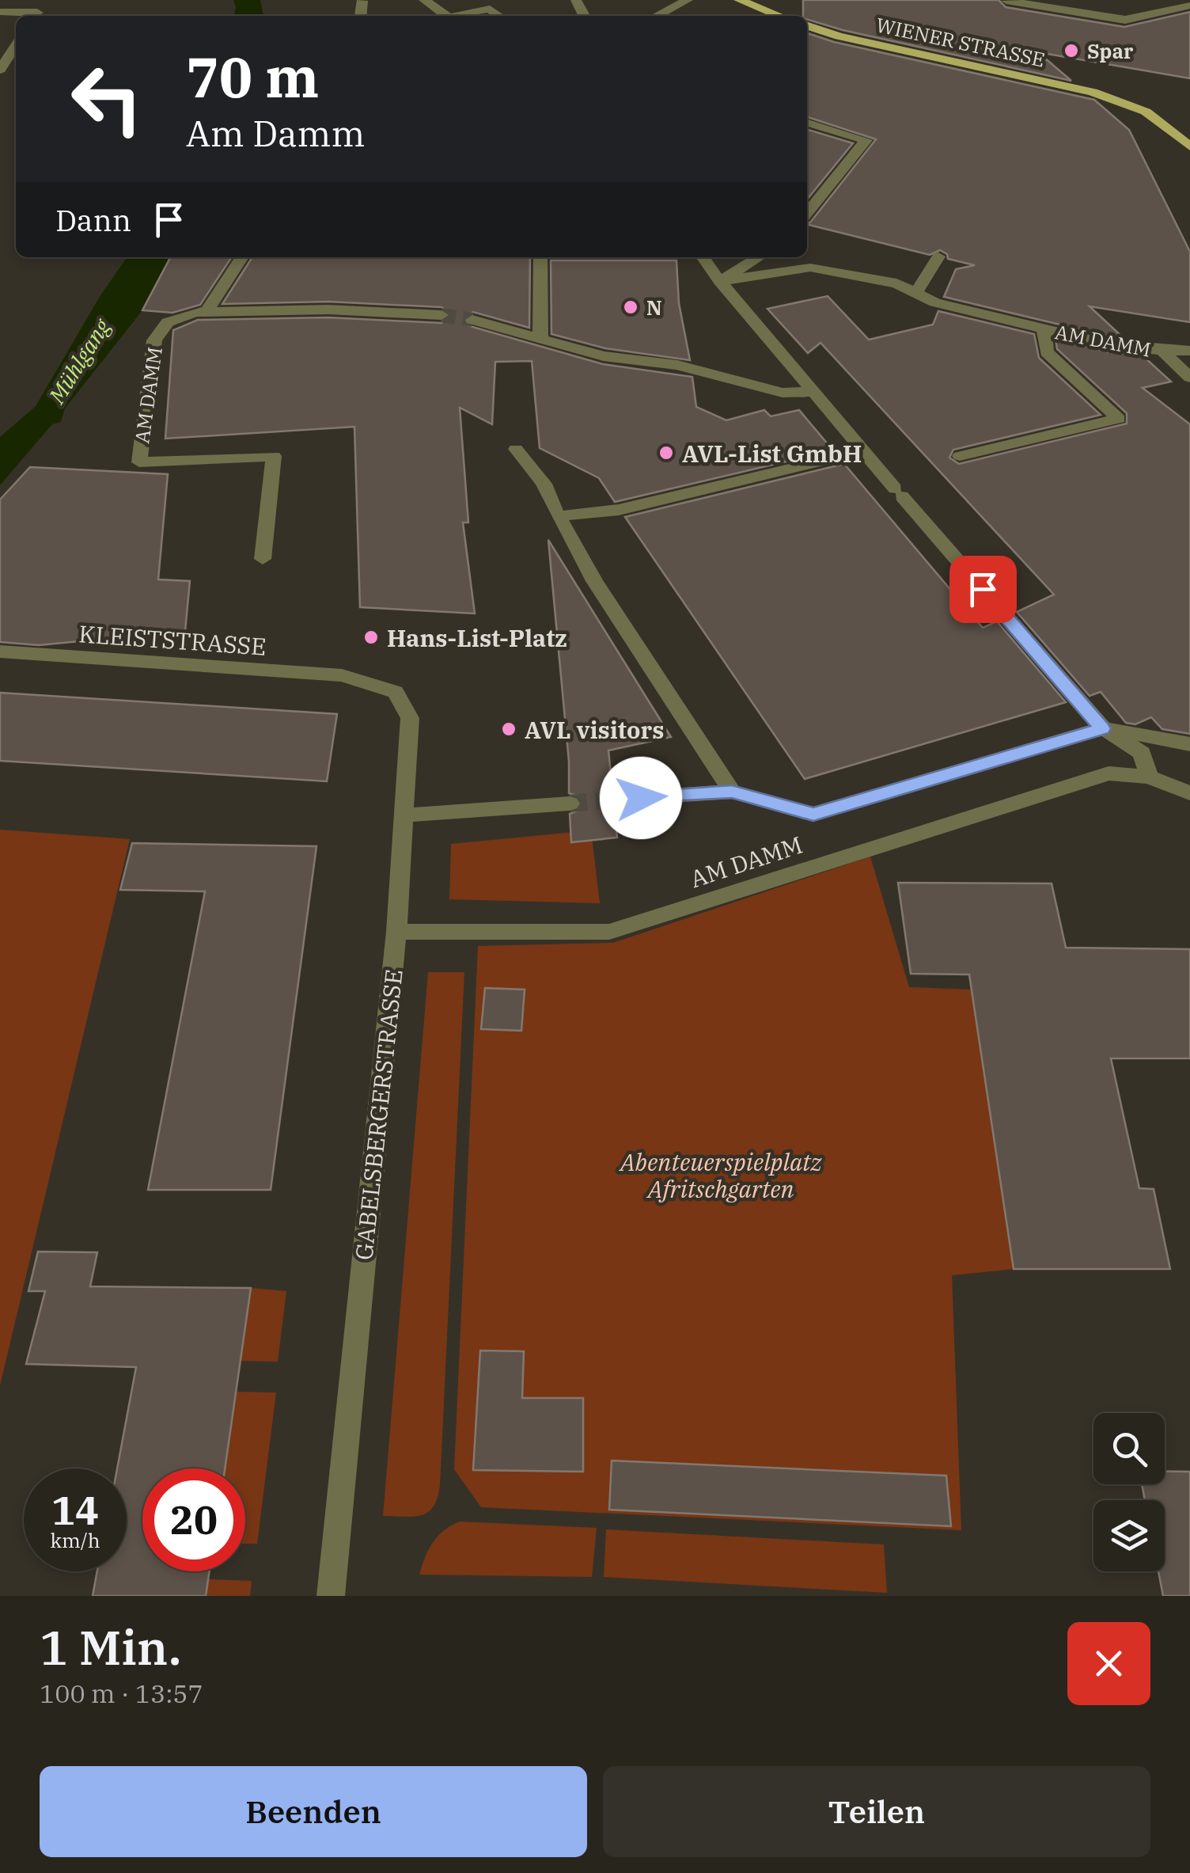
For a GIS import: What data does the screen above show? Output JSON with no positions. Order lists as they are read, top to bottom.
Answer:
{
  "streets": {
    "main road": ["WIENER STRASSE"],
    "street": ["AM DAMM", "KLEISTSTRASSE", "GABELSBERGERSTRASSE"]
  },
  "crossings": [
    ["AM DAMM", "GABELSBERGERSTRASSE"],
    ["KLEISTSTRASSE", "GABELSBERGERSTRASSE"]
  ],
  "water": ["Mühlgang"],
  "parks": ["Abenteuerspielplatz Afritschgarten"],
  "places": [
    "Spar",
    "N",
    "AVL-List GmbH",
    "Hans-List-Platz",
    "AVL visitors"
  ],
  "page": {
    "turn": ["70 m", "Am Damm"],
    "then": "Dann",
    "speed": "14 km/h",
    "limit": "20",
    "heading": ["1 Min.", "100 m · 13:57"],
    "buttons": ["Beenden", "Teilen"]
  }
}
